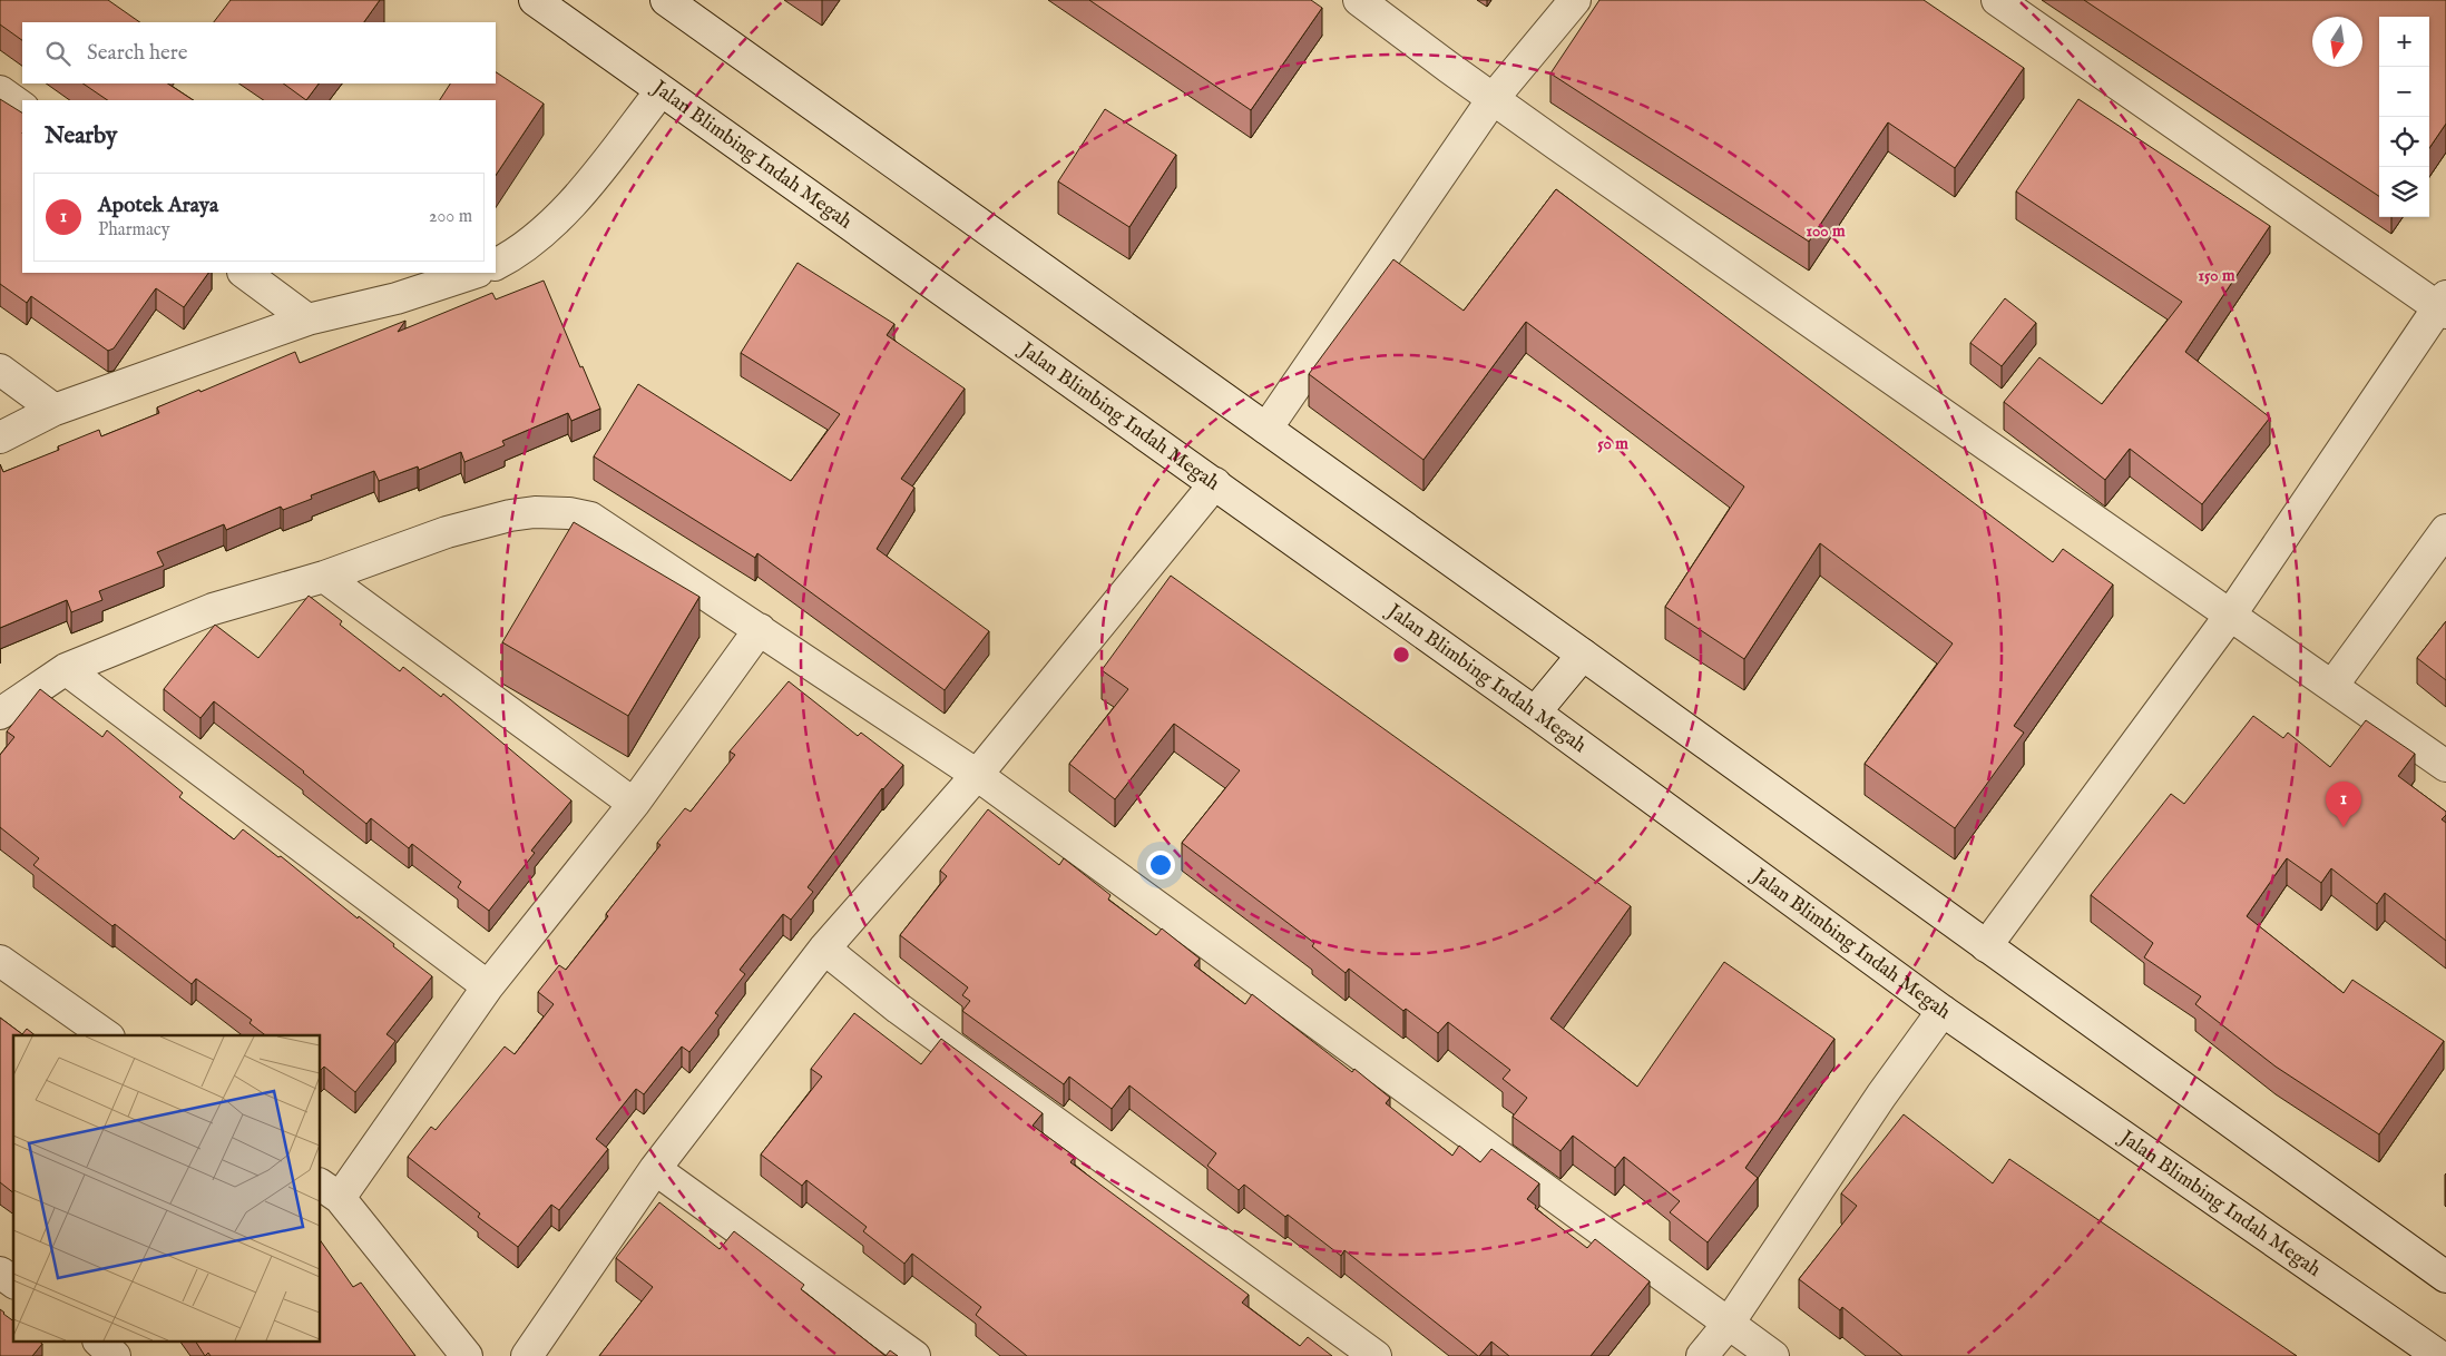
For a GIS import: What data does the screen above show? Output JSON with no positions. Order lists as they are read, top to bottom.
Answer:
{
  "streets": {
    "street": ["Jalan Blimbing Indah Megah"]
  },
  "north": "bottom",
  "page": {
    "map_buttons": ["+", "−"],
    "search": "Search here",
    "heading": "Nearby",
    "list": [
      {
        "mark": "1",
        "name": "Apotek Araya",
        "note": "Pharmacy",
        "value": "200 m"
      }
    ],
    "pins": "1"
  },
  "rings": ["100 m", "150 m", "50 m"]
}
